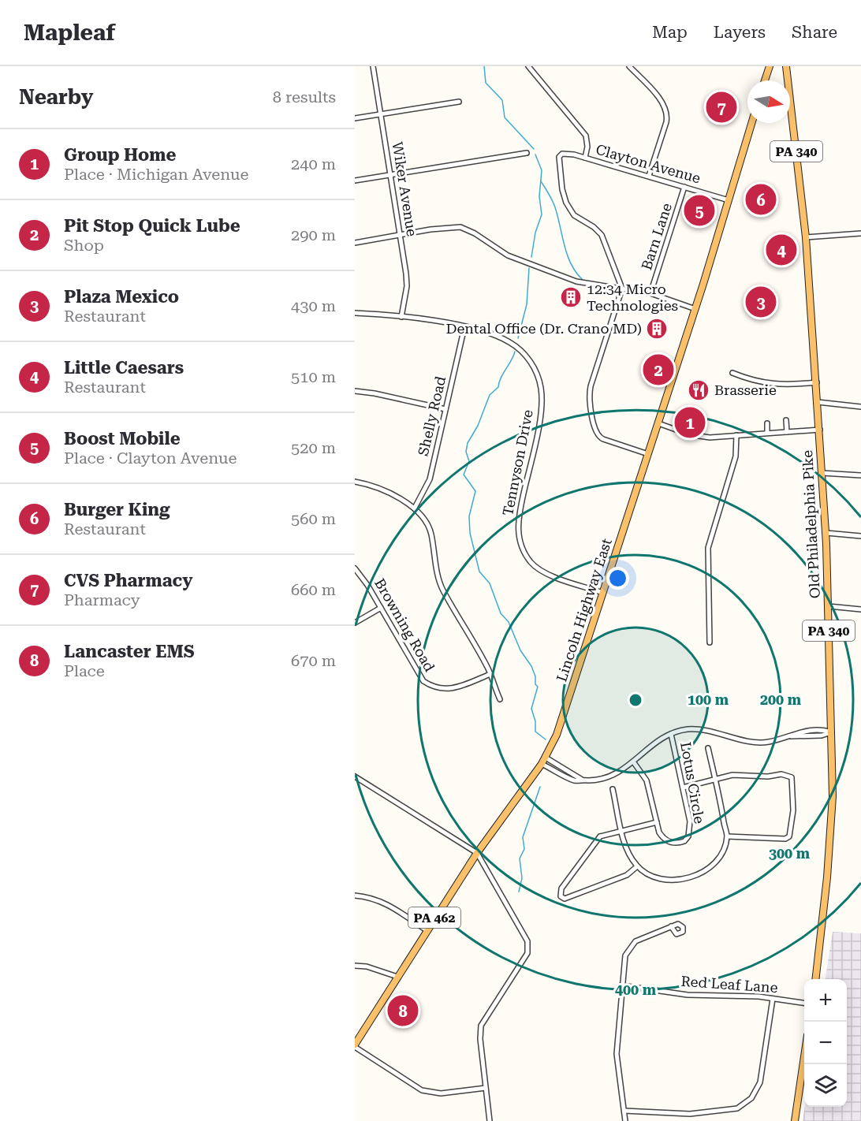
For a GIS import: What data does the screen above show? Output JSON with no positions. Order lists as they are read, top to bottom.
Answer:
{
  "streets": {
    "main road": [
      "PA 340",
      "Old Philadelphia Pike",
      "Lincoln Highway East",
      "PA 462"
    ],
    "street": [
      "Clayton Avenue",
      "Wiker Avenue",
      "Barn Lane",
      "Shelly Road",
      "Tennyson Drive",
      "Browning Road",
      "Lotus Circle",
      "Red Leaf Lane"
    ]
  },
  "crossings": [
    ["Clayton Avenue", "Barn Lane"],
    ["Clayton Avenue", "Lincoln Highway East"],
    ["Wiker Avenue", "Tennyson Drive"],
    ["Shelly Road", "Tennyson Drive"],
    ["Tennyson Drive", "Lincoln Highway East"]
  ],
  "places": {
    "building": ["12:34 Micro Technologies", "Dental Office (Dr. Crano MD)"],
    "restaurant": ["Brasserie"]
  },
  "north": "right",
  "page": {
    "header": "Mapleaf",
    "nav": ["Map", "Layers", "Share"],
    "heading": ["Nearby", "8 results"],
    "pins": [
      "7",
      "6",
      "5",
      "4",
      "3",
      "2",
      "1",
      "8"
    ],
    "list": [
      {
        "mark": "1",
        "name": "Group Home",
        "note": "Place · Michigan Avenue",
        "value": "240 m"
      },
      {
        "mark": "2",
        "name": "Pit Stop Quick Lube",
        "note": "Shop",
        "value": "290 m"
      },
      {
        "mark": "3",
        "name": "Plaza Mexico",
        "note": "Restaurant",
        "value": "430 m"
      },
      {
        "mark": "4",
        "name": "Little Caesars",
        "note": "Restaurant",
        "value": "510 m"
      },
      {
        "mark": "5",
        "name": "Boost Mobile",
        "note": "Place · Clayton Avenue",
        "value": "520 m"
      },
      {
        "mark": "6",
        "name": "Burger King",
        "note": "Restaurant",
        "value": "560 m"
      },
      {
        "mark": "7",
        "name": "CVS Pharmacy",
        "note": "Pharmacy",
        "value": "660 m"
      },
      {
        "mark": "8",
        "name": "Lancaster EMS",
        "note": "Place",
        "value": "670 m"
      }
    ],
    "map_buttons": ["+", "−"]
  },
  "rings": [
    "100 m",
    "200 m",
    "300 m",
    "400 m"
  ]
}
